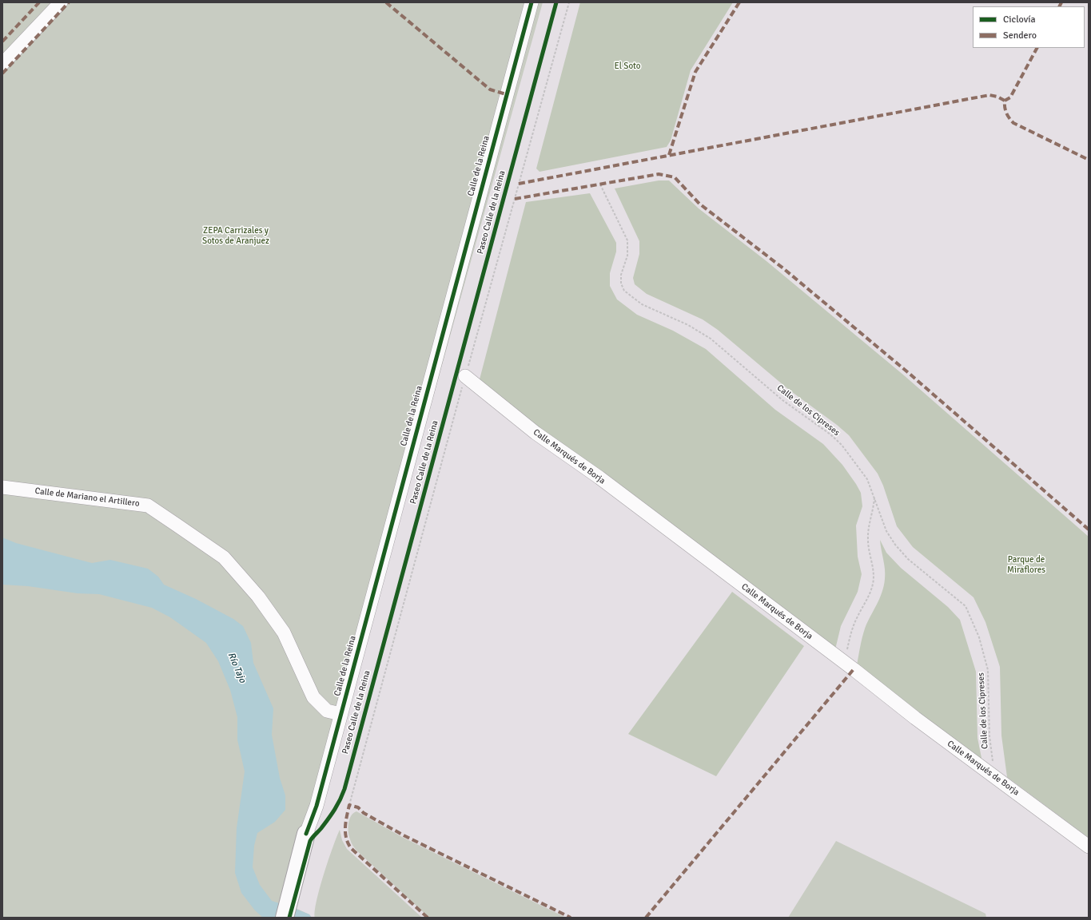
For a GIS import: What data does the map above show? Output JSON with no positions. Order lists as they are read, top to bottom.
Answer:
{
  "streets": {
    "street": ["Calle de la Reina", "Calle Marqués de Borja", "Calle de Mariano el Artillero"],
    "path": ["Calle de los Cipreses"],
    "cycle path": ["Paseo Calle de la Reina"]
  },
  "crossings": [
    ["Calle de la Reina", "Calle de Mariano el Artillero"],
    ["Calle de los Cipreses", "Calle Marqués de Borja"]
  ],
  "water": ["Río Tajo"],
  "parks": ["El Soto", "ZEPA Carrizales y Sotos de Aranjuez", "Parque de Miraflores"],
  "legend": ["Ciclovía", "Sendero"]
}
